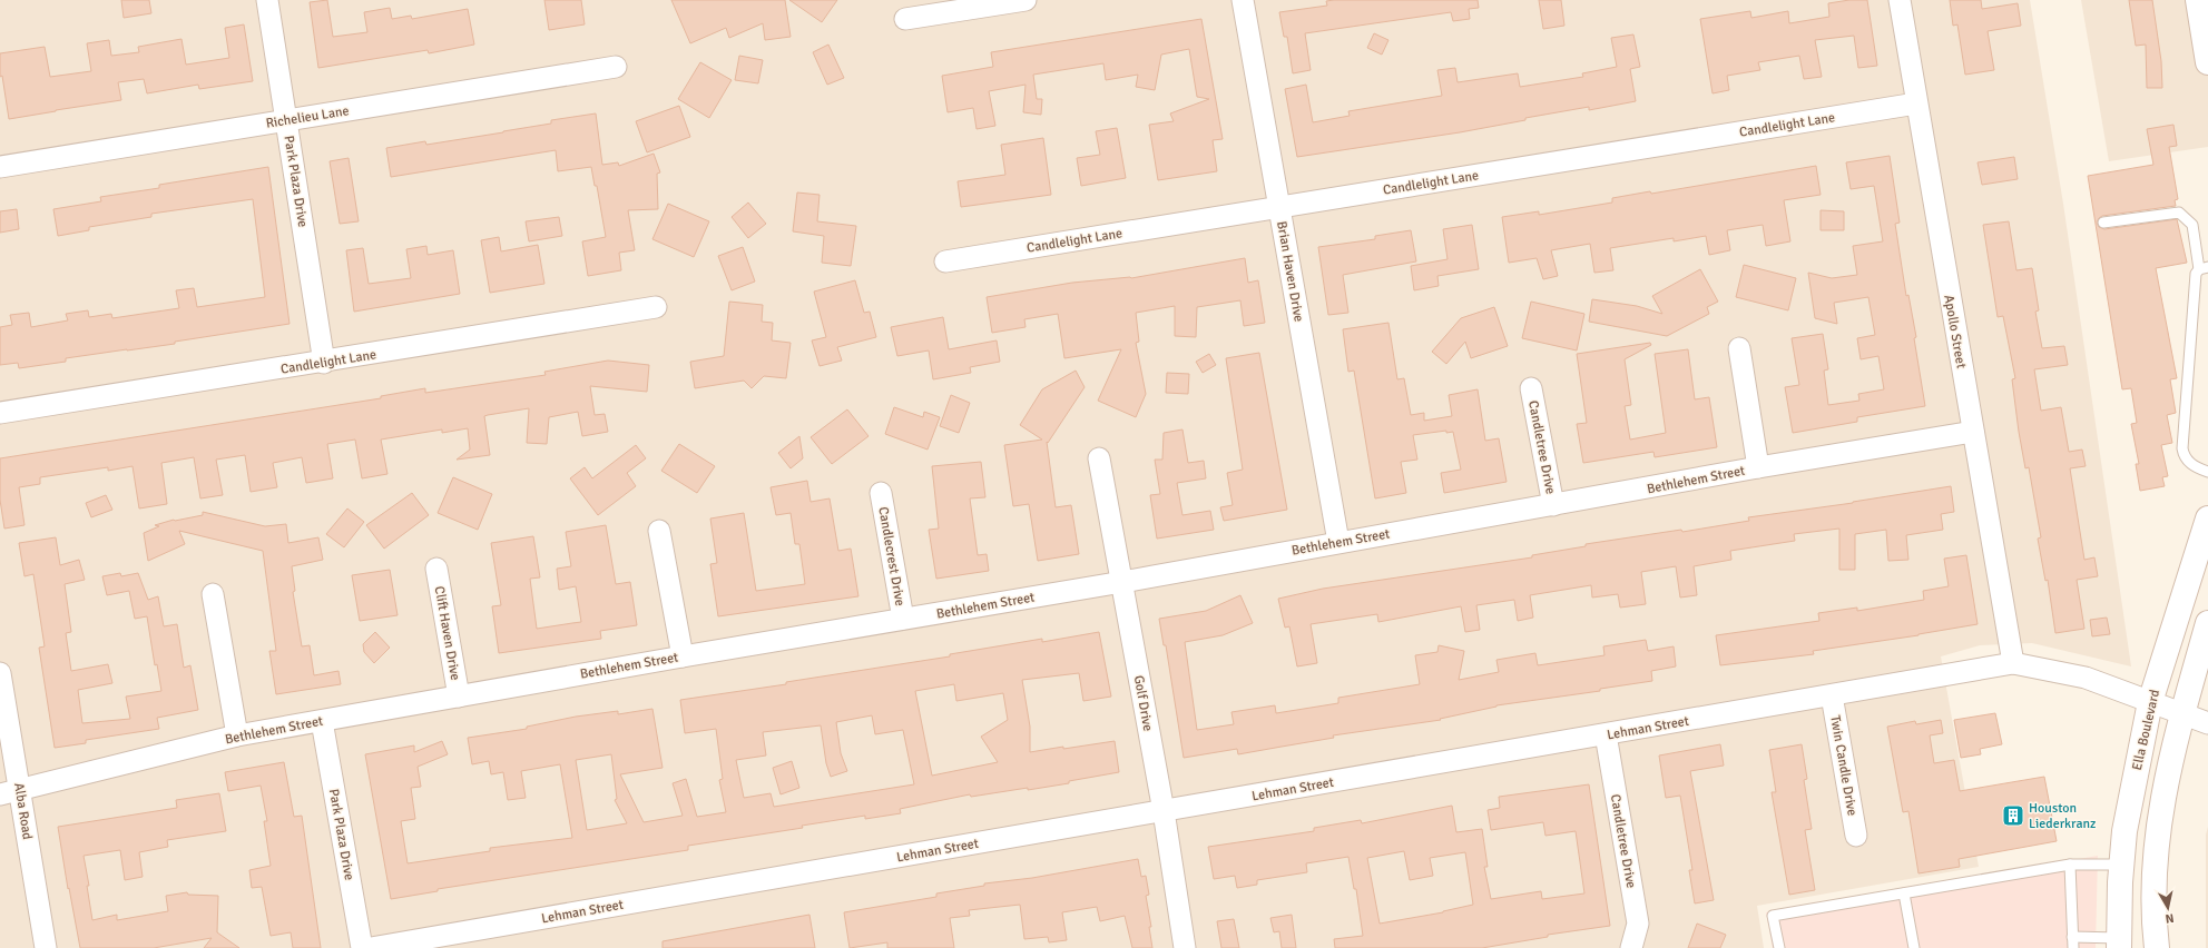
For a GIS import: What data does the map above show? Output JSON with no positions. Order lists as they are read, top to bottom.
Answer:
{
  "streets": {
    "main road": ["Ella Boulevard"],
    "street": [
      "Richelieu Lane",
      "Candlelight Lane",
      "Park Plaza Drive",
      "Brian Haven Drive",
      "Apollo Street",
      "Candletree Drive",
      "Bethlehem Street",
      "Candlecrest Drive",
      "Clift Haven Drive",
      "Golf Drive",
      "Lehman Street",
      "Twin Candle Drive",
      "Alba Road"
    ]
  },
  "crossings": [
    ["Richelieu Lane", "Park Plaza Drive"],
    ["Candlelight Lane", "Park Plaza Drive"],
    ["Candlelight Lane", "Brian Haven Drive"],
    ["Candlelight Lane", "Apollo Street"],
    ["Park Plaza Drive", "Bethlehem Street"],
    ["Brian Haven Drive", "Bethlehem Street"],
    ["Apollo Street", "Bethlehem Street"],
    ["Apollo Street", "Lehman Street"],
    ["Candletree Drive", "Bethlehem Street"],
    ["Candletree Drive", "Lehman Street"],
    ["Bethlehem Street", "Candlecrest Drive"],
    ["Bethlehem Street", "Clift Haven Drive"],
    ["Bethlehem Street", "Golf Drive"],
    ["Bethlehem Street", "Alba Road"],
    ["Golf Drive", "Lehman Street"],
    ["Lehman Street", "Ella Boulevard"],
    ["Lehman Street", "Twin Candle Drive"]
  ],
  "places": {
    "building": ["Houston Liederkranz"]
  },
  "north": "bottom"
}
